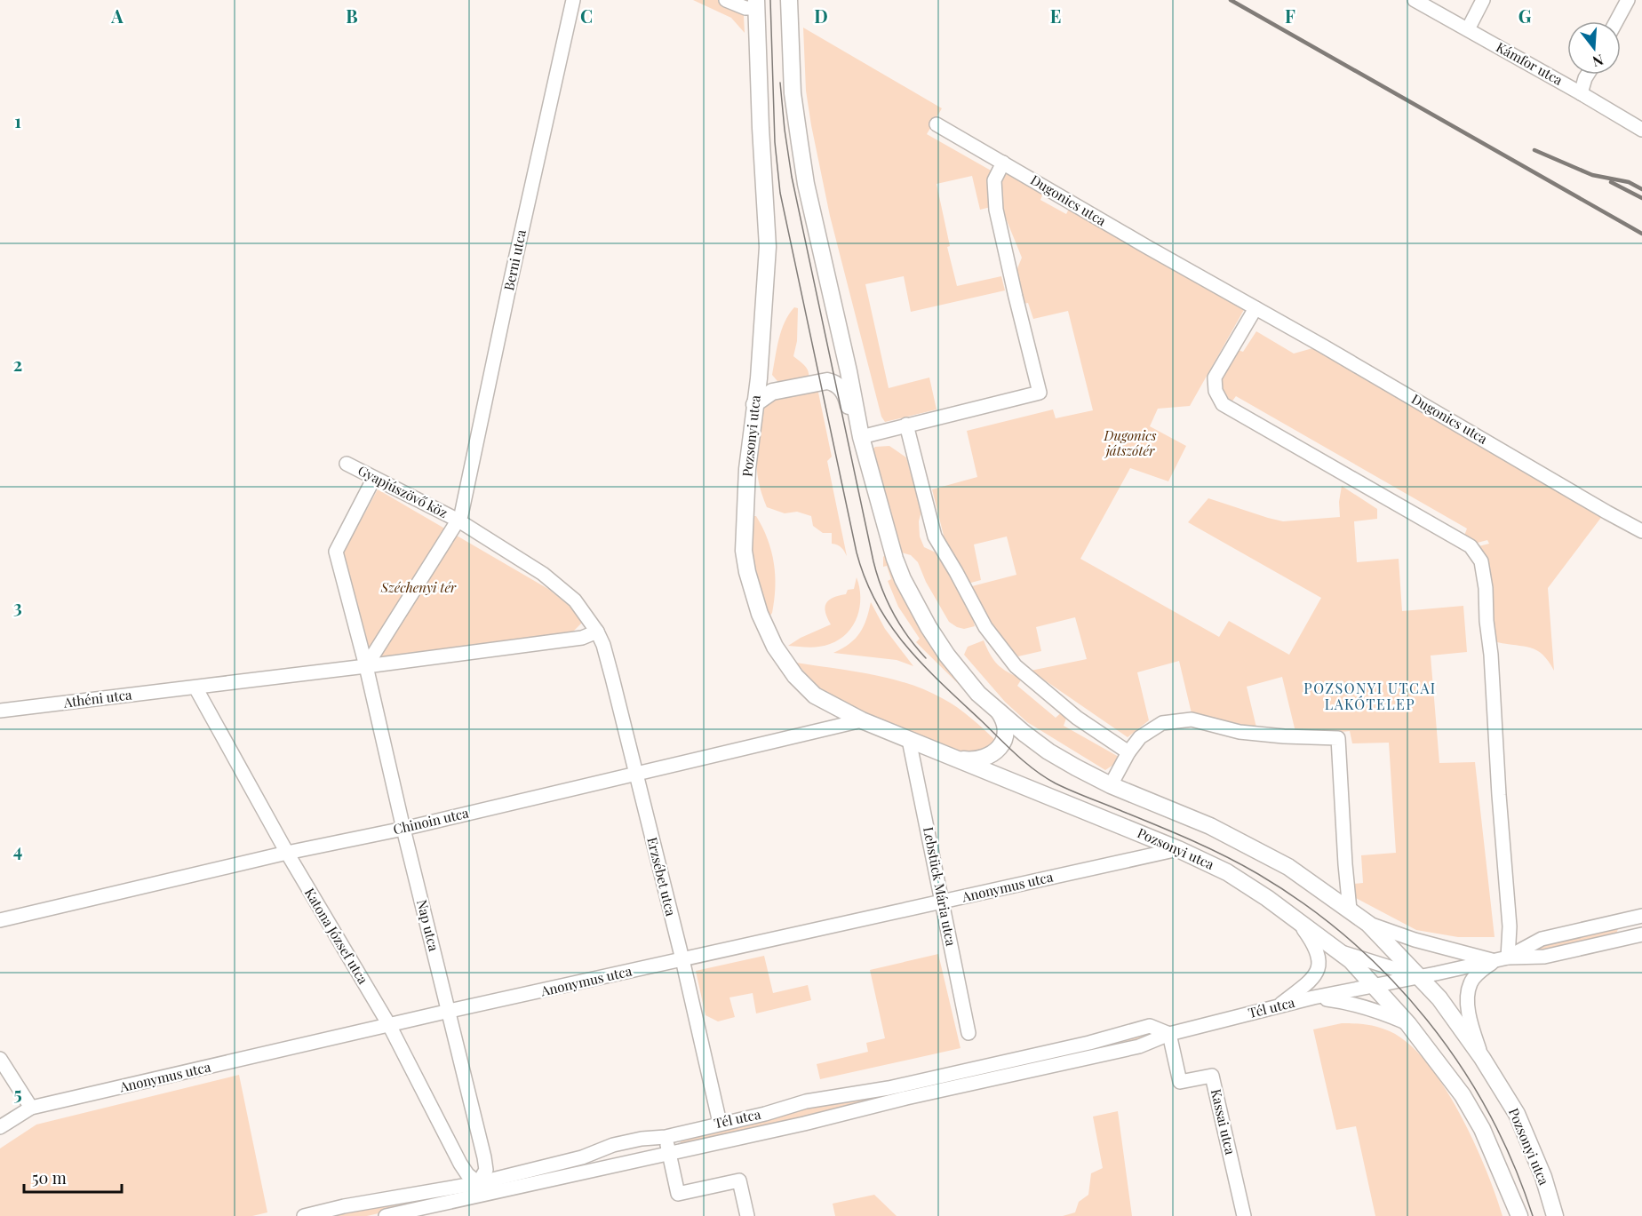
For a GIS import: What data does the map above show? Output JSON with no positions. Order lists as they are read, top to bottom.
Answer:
{
  "streets": {
    "main road": ["Pozsonyi utca"],
    "street": [
      "Kámfor utca",
      "Dugonics utca",
      "Berni utca",
      "Gyapjúszövő köz",
      "Athéni utca",
      "Chinoin utca",
      "Erzsébet utca",
      "Lebstück Mária utca",
      "Anonymus utca",
      "Nap utca",
      "Katona József utca",
      "Tél utca",
      "Kassai utca"
    ]
  },
  "crossings": [
    ["Berni utca", "Gyapjúszövő köz"],
    ["Pozsonyi utca", "Chinoin utca"],
    ["Pozsonyi utca", "Lebstück Mária utca"],
    ["Pozsonyi utca", "Anonymus utca"],
    ["Pozsonyi utca", "Tél utca"],
    ["Athéni utca", "Katona József utca"],
    ["Chinoin utca", "Erzsébet utca"],
    ["Chinoin utca", "Nap utca"],
    ["Chinoin utca", "Katona József utca"],
    ["Erzsébet utca", "Anonymus utca"],
    ["Erzsébet utca", "Tél utca"],
    ["Lebstück Mária utca", "Anonymus utca"],
    ["Anonymus utca", "Nap utca"],
    ["Anonymus utca", "Katona József utca"],
    ["Nap utca", "Katona József utca"],
    ["Nap utca", "Tél utca"],
    ["Katona József utca", "Tél utca"],
    ["Tél utca", "Kassai utca"]
  ],
  "districts": ["POZSONYI UTCAI LAKÓTELEP"],
  "parks": ["Dugonics játszótér", "Széchenyi tér"],
  "scale_bar": "50 m",
  "north": "bottom",
  "grid": {
    "columns": [
      "A",
      "B",
      "C",
      "D",
      "E",
      "F",
      "G"
    ],
    "rows": [
      "1",
      "2",
      "3",
      "4",
      "5"
    ]
  }
}
